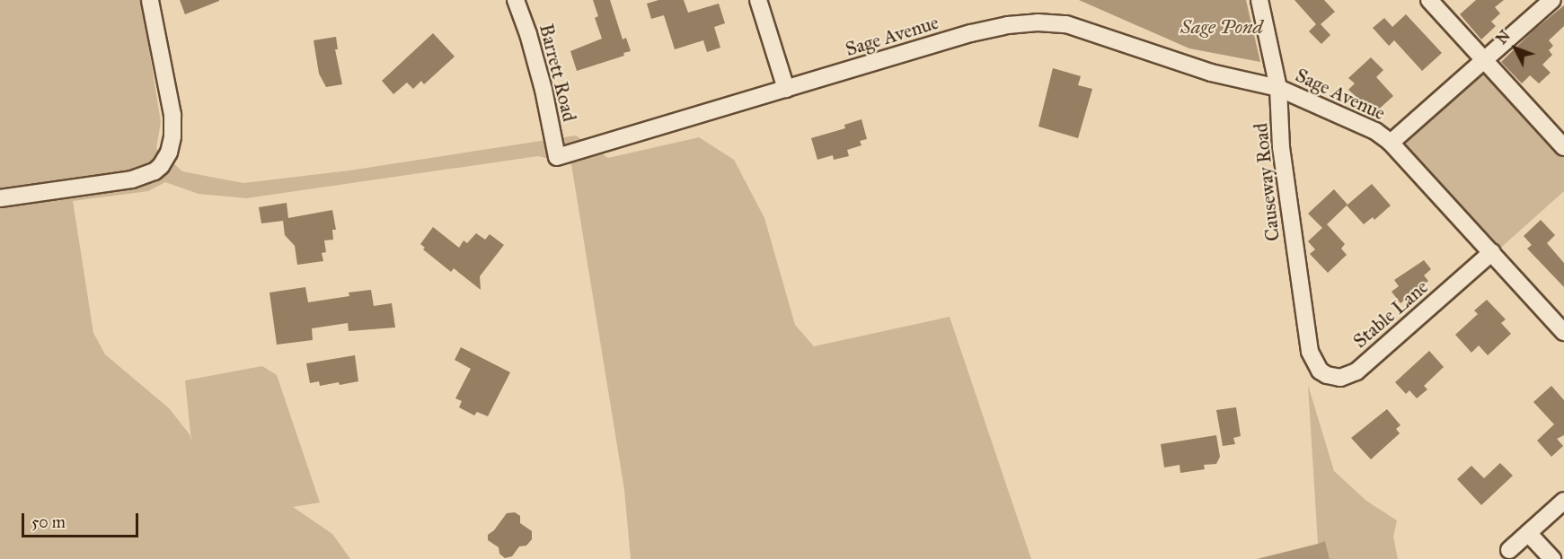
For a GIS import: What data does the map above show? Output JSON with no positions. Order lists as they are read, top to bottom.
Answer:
{
  "streets": {
    "street": [
      "Sage Avenue",
      "Barrett Road",
      "Causeway Road",
      "Stable Lane"
    ]
  },
  "crossings": [
    ["Sage Avenue", "Barrett Road"],
    ["Sage Avenue", "Causeway Road"],
    ["Sage Avenue", "Stable Lane"],
    ["Causeway Road", "Stable Lane"]
  ],
  "water": ["Sage Pond"],
  "scale_bar": "50 m",
  "north": "top left"
}
